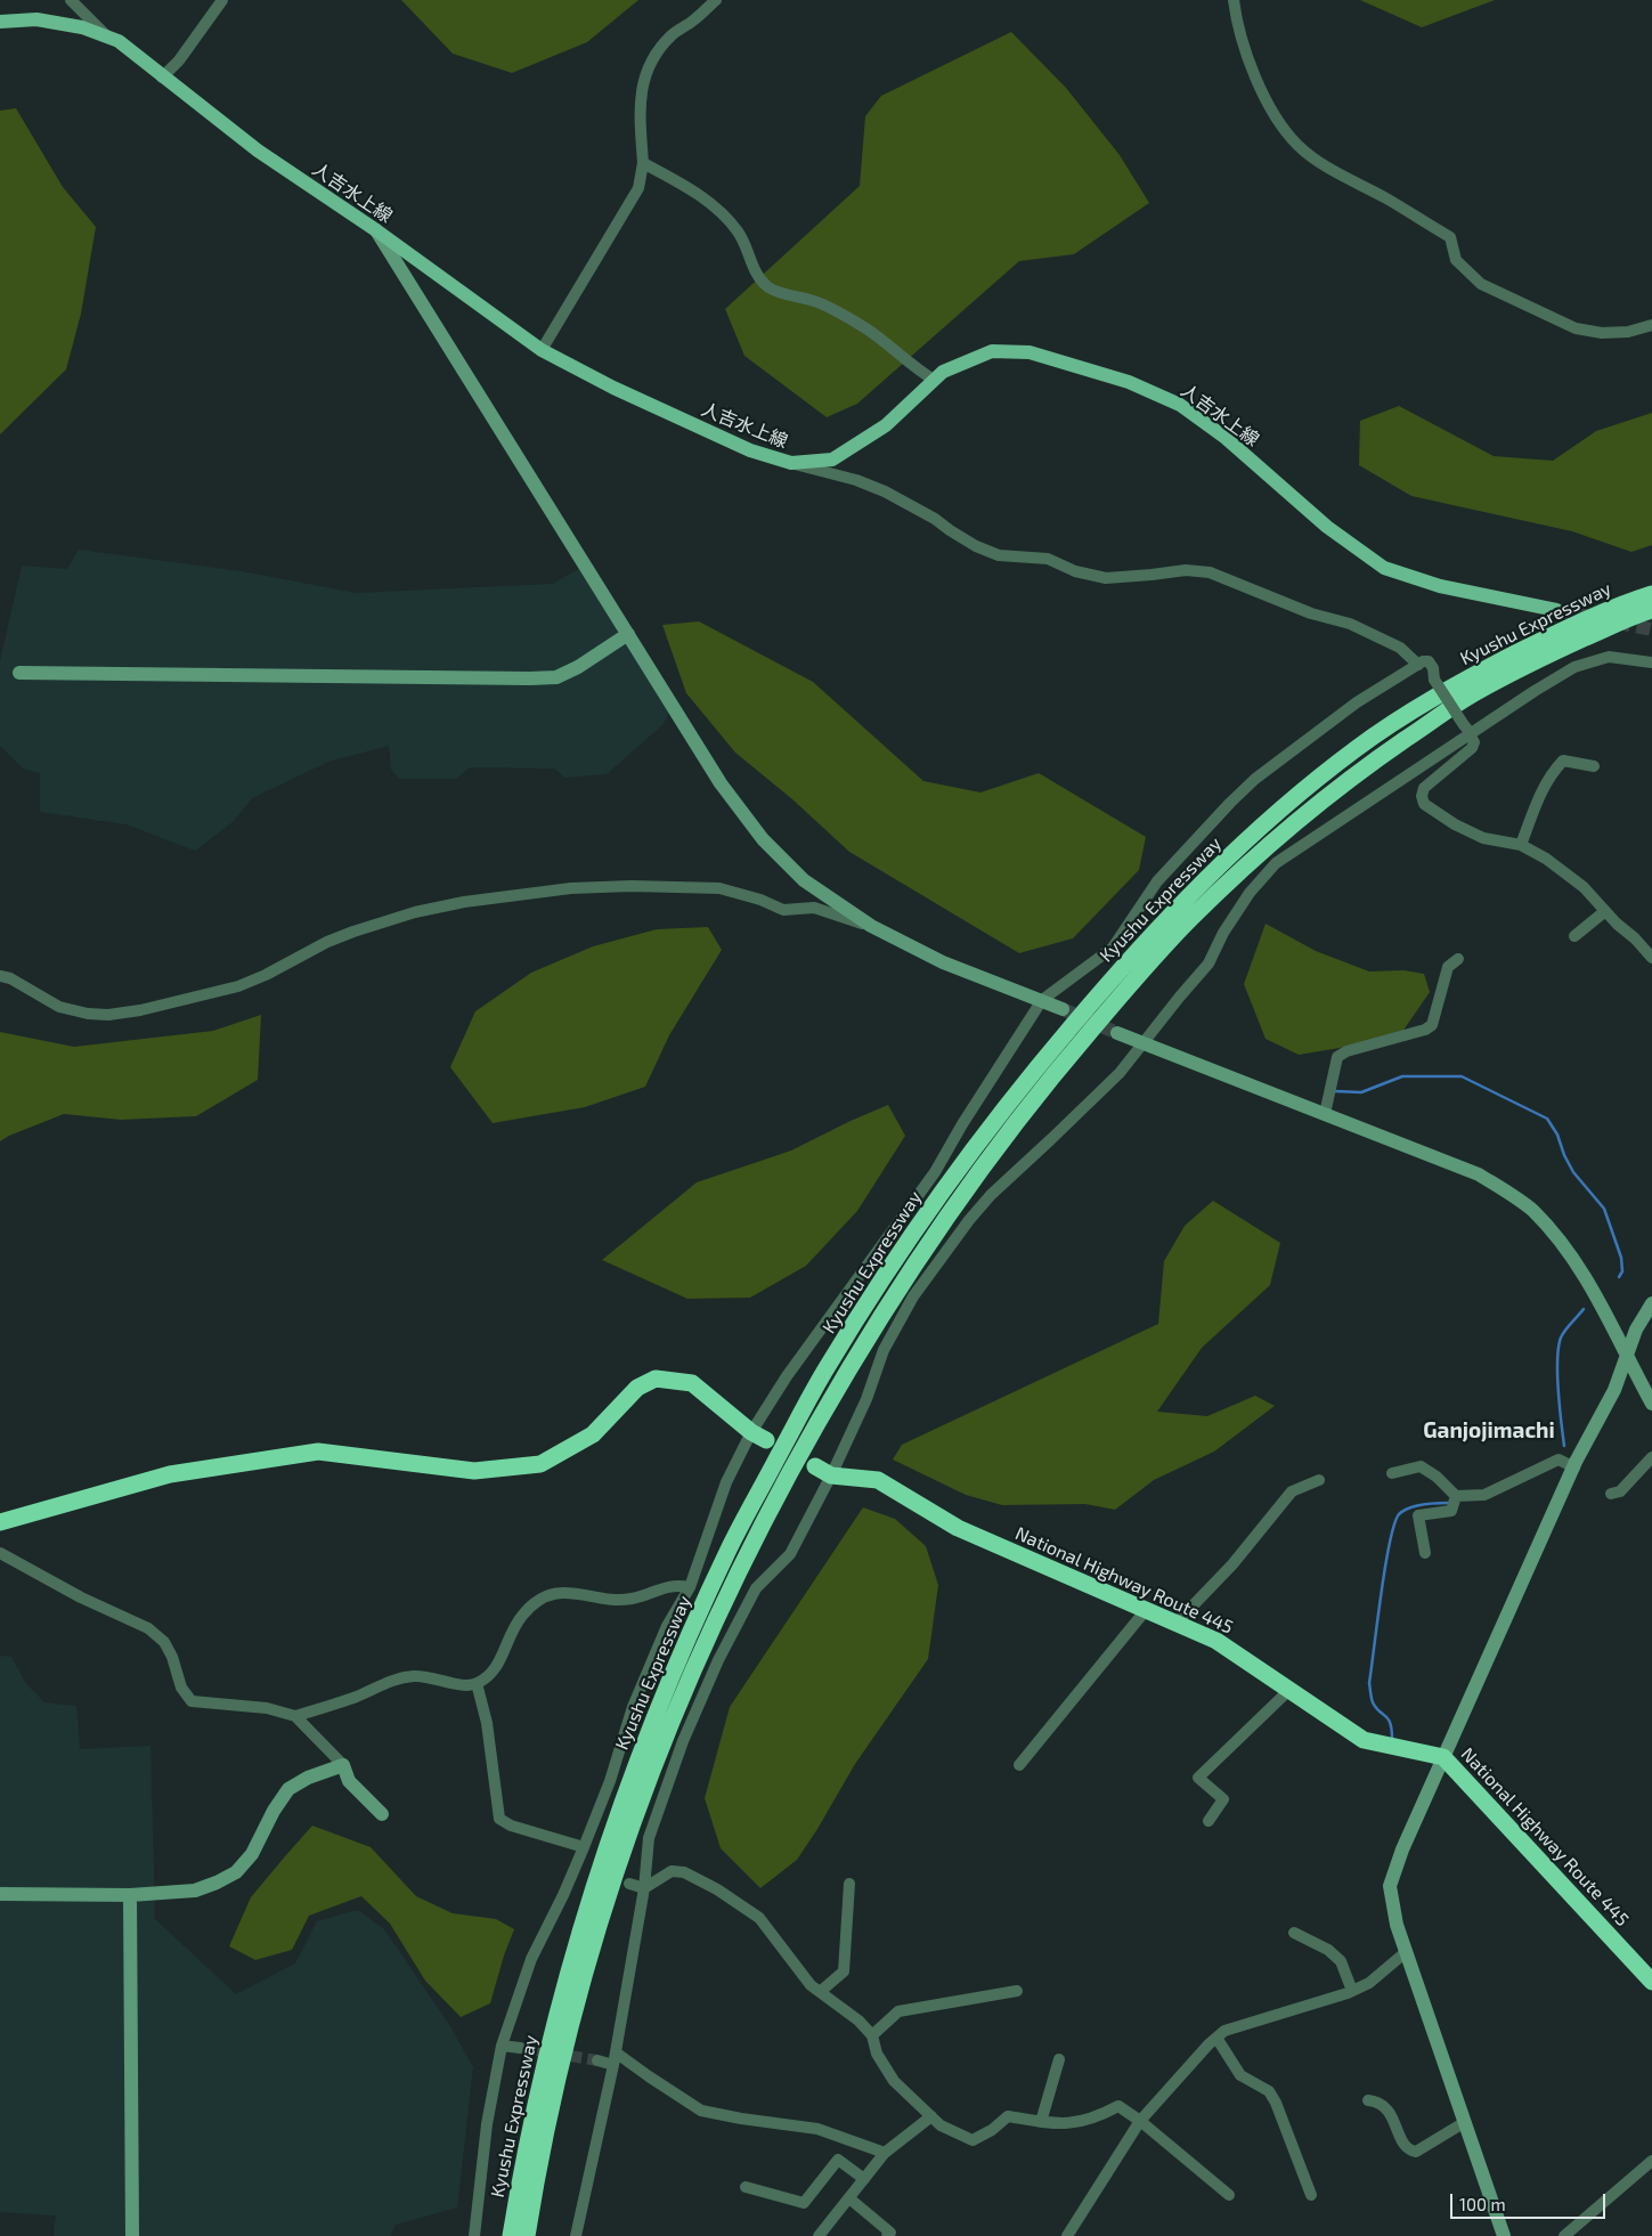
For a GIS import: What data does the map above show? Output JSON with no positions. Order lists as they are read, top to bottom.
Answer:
{
  "streets": {
    "highway": ["Kyushu Expressway", "National Highway Route 445"],
    "main road": ["人吉水上線"]
  },
  "districts": ["Ganjojimachi"],
  "scale_bar": "100 m"
}
